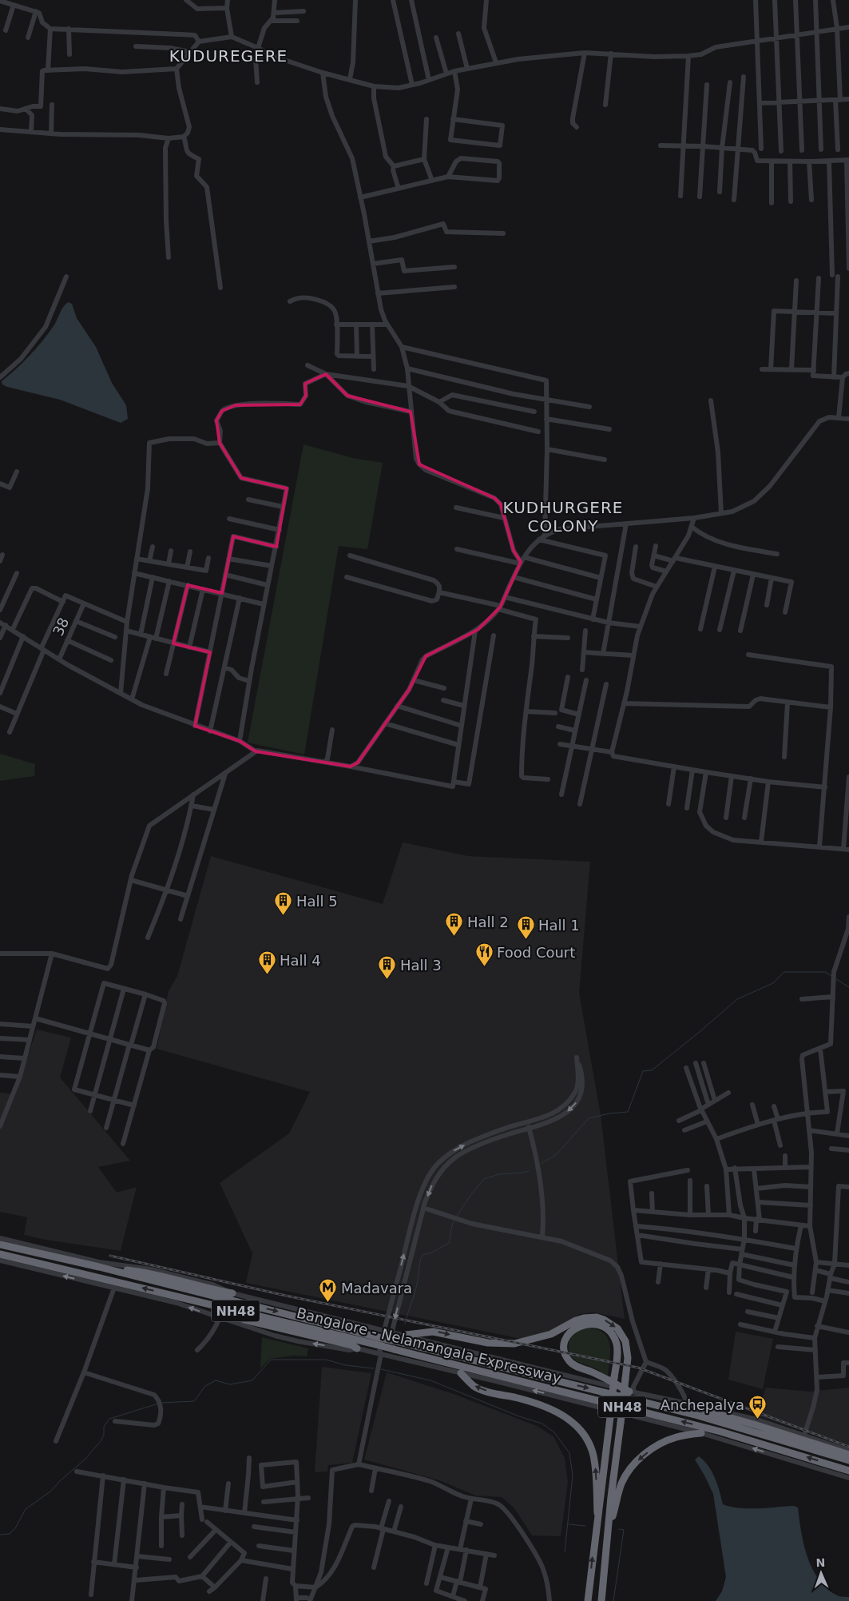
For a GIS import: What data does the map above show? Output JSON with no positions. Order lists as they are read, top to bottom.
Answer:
{
  "streets": {
    "highway": ["NH48", "Bangalore - Nelamangala Expressway"],
    "street": ["38"]
  },
  "districts": ["KUDUREGERE", "KUDHURGERE COLONY"],
  "places": {
    "building": [
      "Hall 5",
      "Hall 2",
      "Hall 1",
      "Hall 4",
      "Hall 3"
    ],
    "restaurant": ["Food Court"],
    "metro station": ["Madavara"],
    "bus stop": ["Anchepalya"]
  },
  "north": "top"
}
